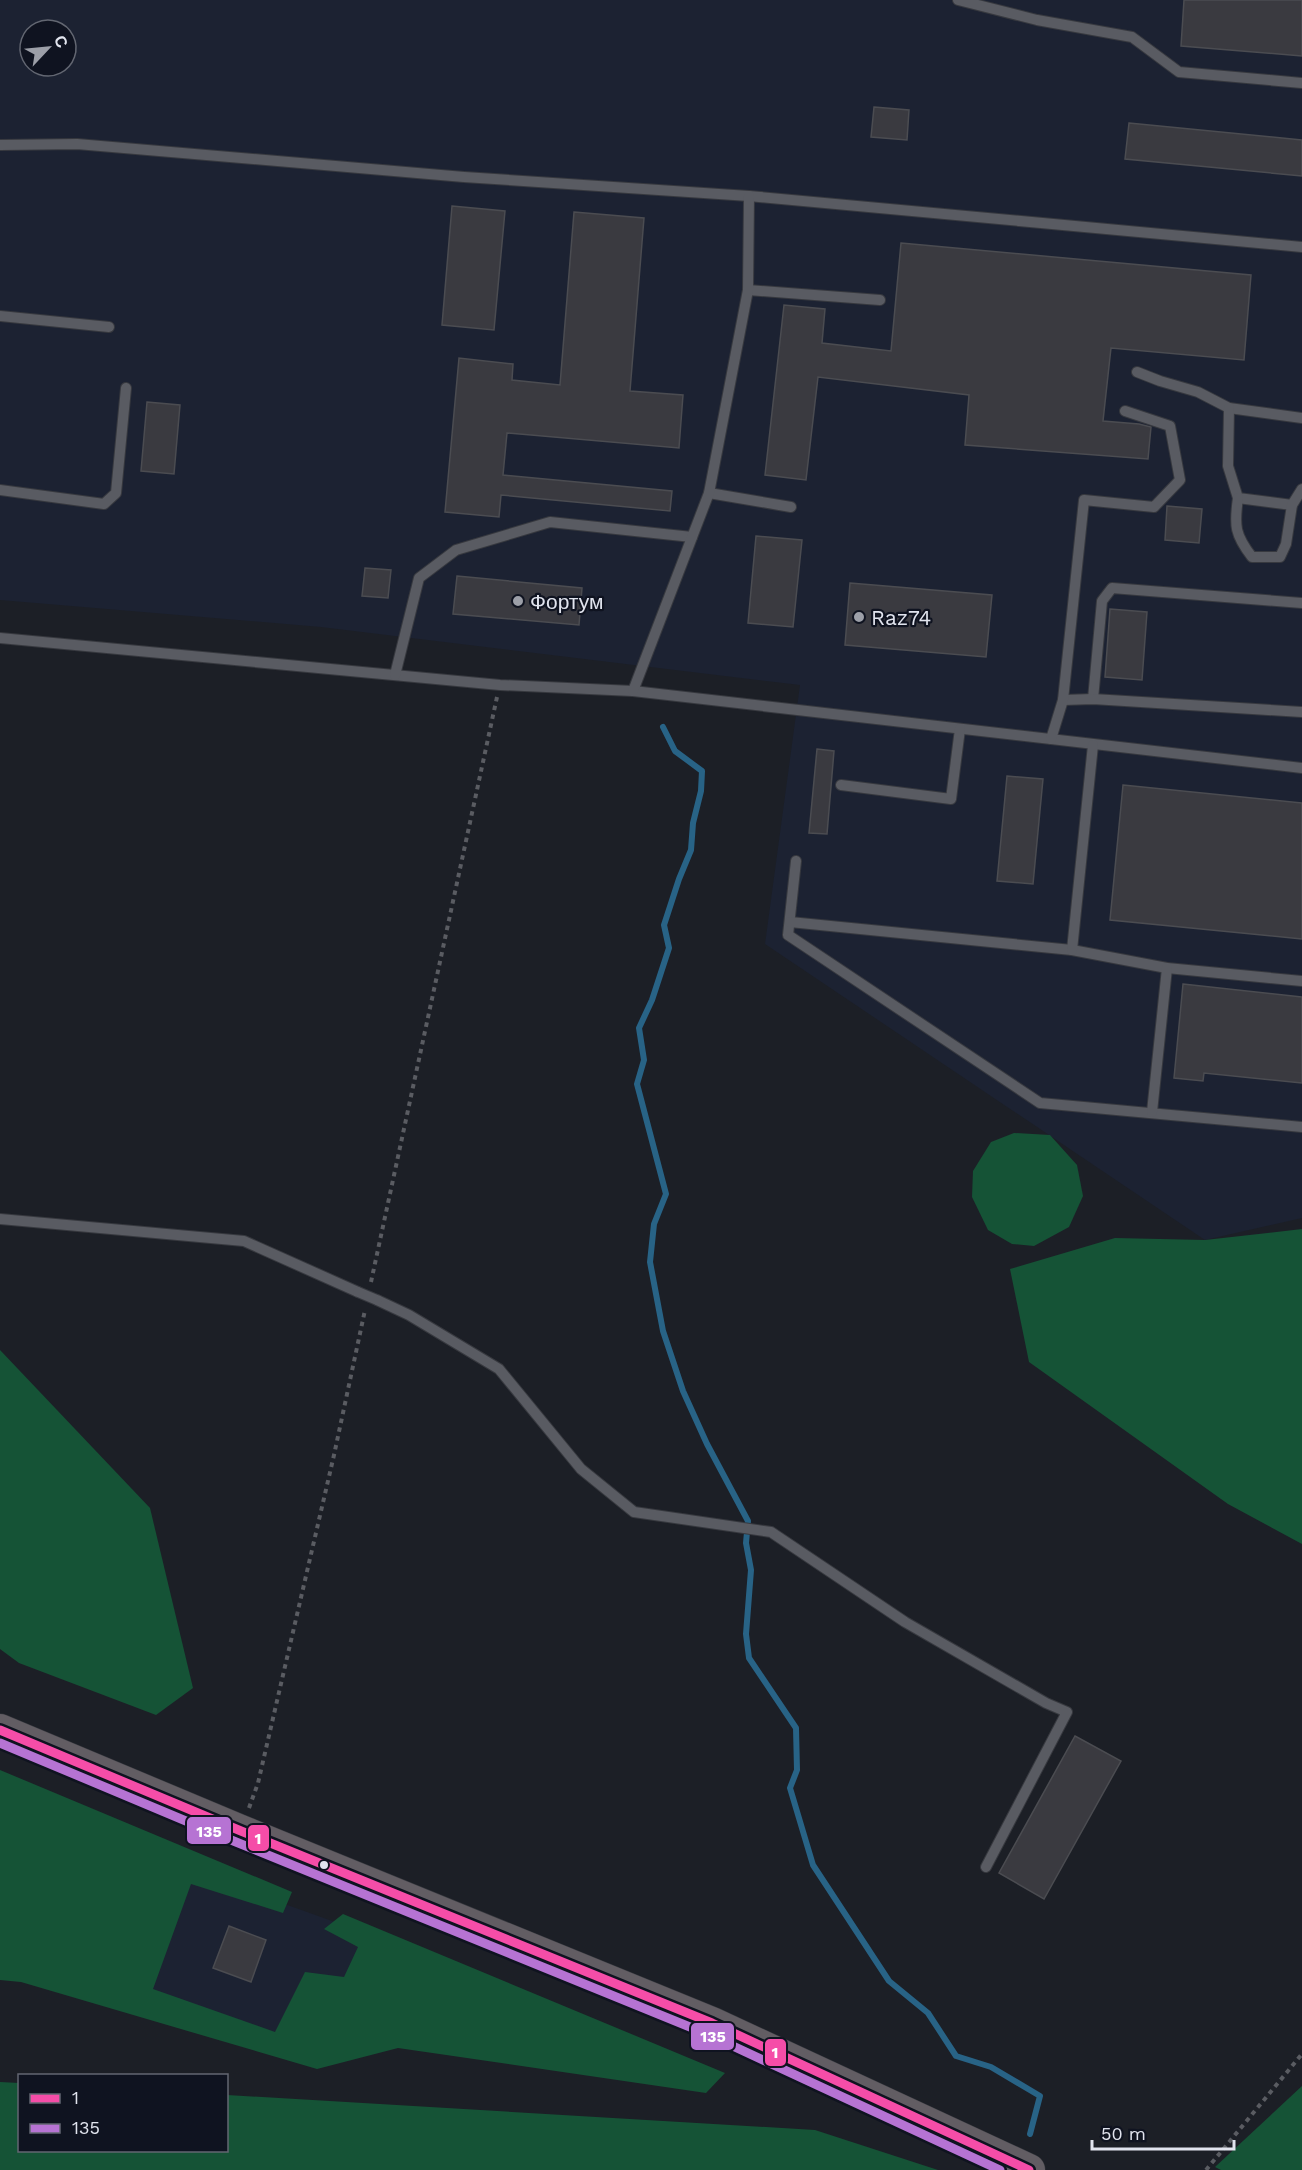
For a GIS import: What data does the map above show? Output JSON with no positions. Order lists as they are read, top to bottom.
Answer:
{
  "places": ["Фортум", "Raz74"],
  "lines": ["transit line 1", "transit line 135"],
  "legend": ["1", "135"],
  "scale_bar": "50 m",
  "north": "top right"
}
